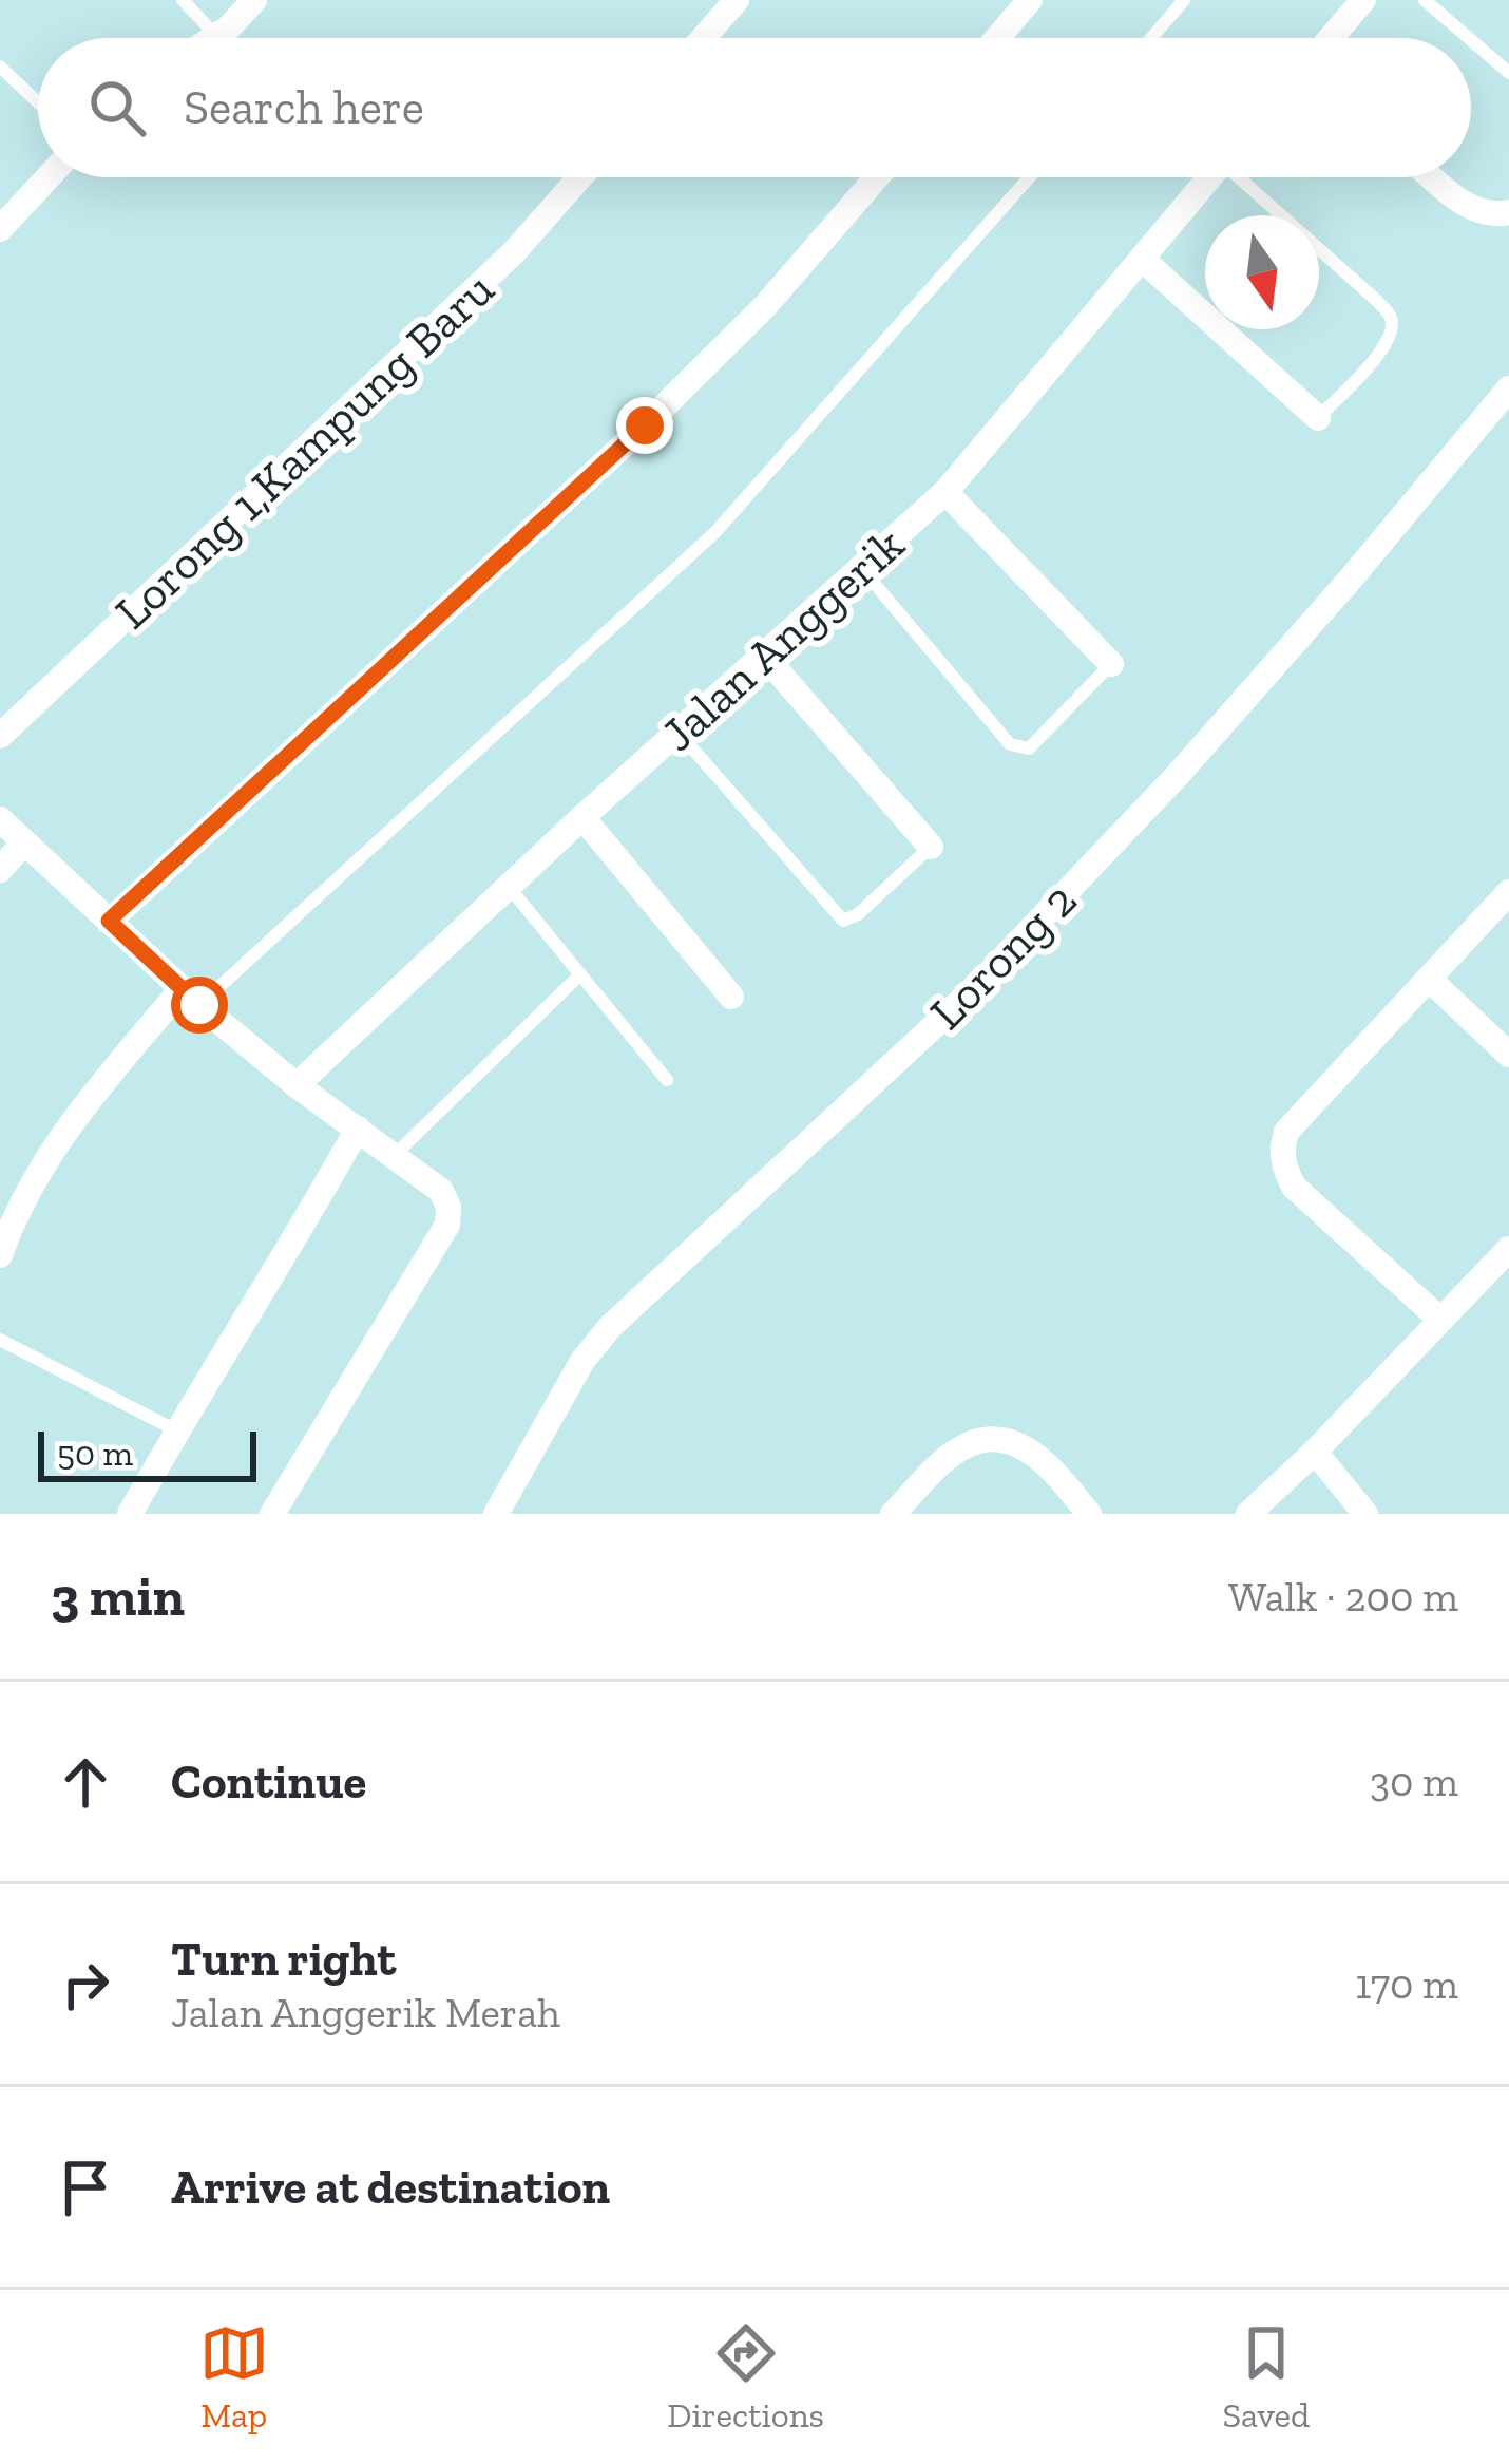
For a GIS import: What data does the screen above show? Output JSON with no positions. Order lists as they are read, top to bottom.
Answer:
{
  "streets": {
    "street": ["Lorong 1,Kampung Baru", "Jalan Anggerik", "Lorong 2"]
  },
  "scale_bar": "50 m",
  "north": "bottom",
  "page": {
    "search": "Search here",
    "scale": "50 m",
    "heading": ["3 min", "Walk · 200 m"],
    "list": [
      ["Continue", "30 m"],
      ["Turn right", "Jalan Anggerik Merah", "170 m"],
      "Arrive at destination"
    ],
    "nav": ["Map", "Directions", "Saved"]
  }
}
